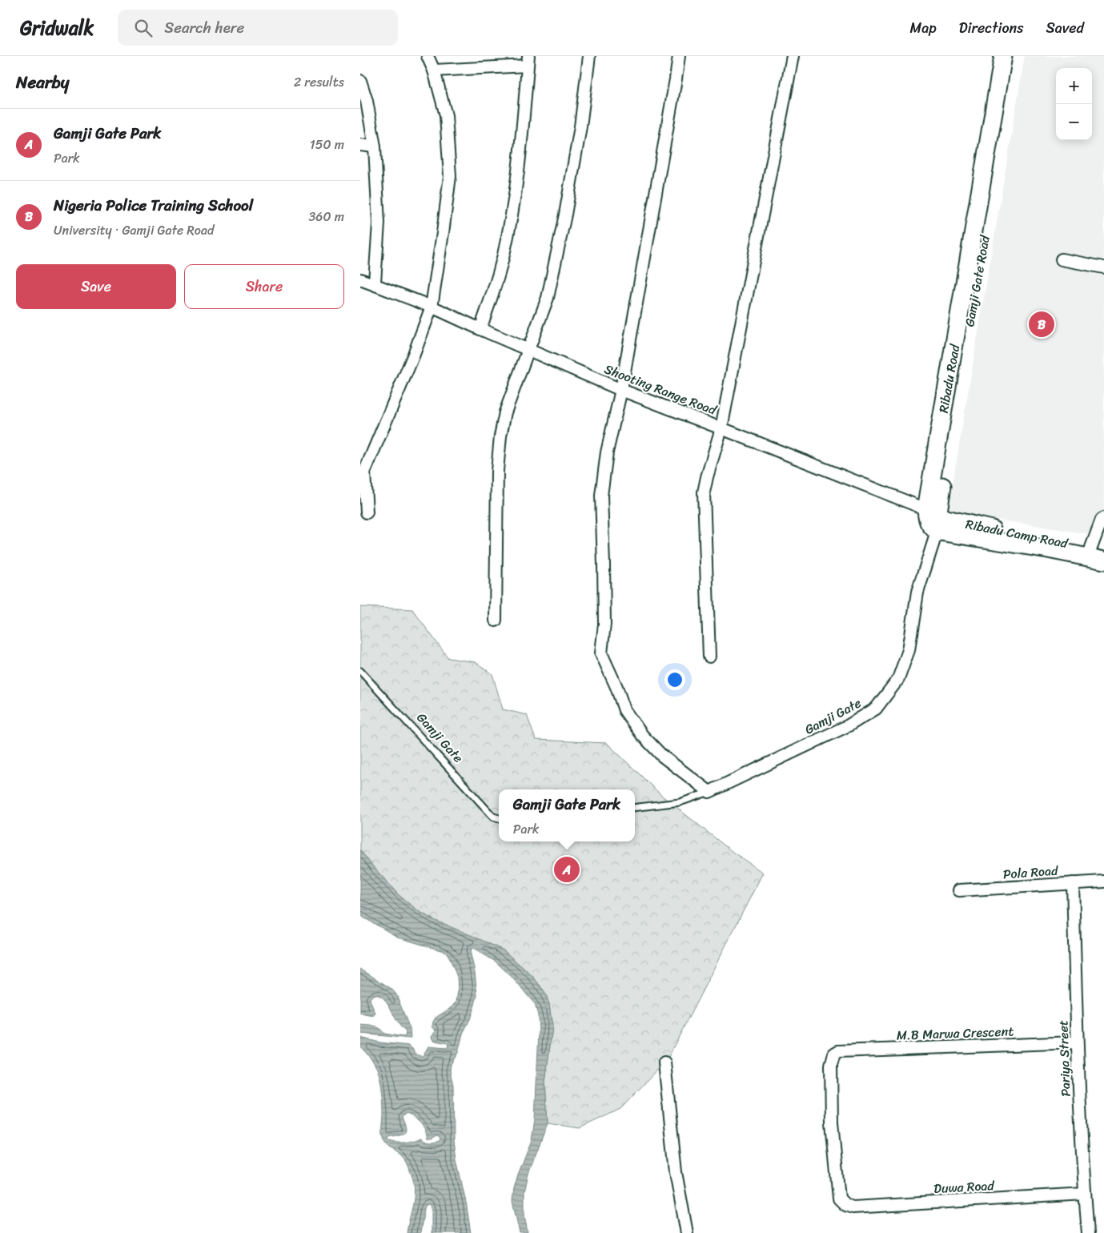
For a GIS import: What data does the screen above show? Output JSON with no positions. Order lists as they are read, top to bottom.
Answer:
{
  "streets": {
    "main road": ["Gamji Gate Road", "Ribadu Road", "Ribadu Camp Road"],
    "street": [
      "Shooting Range Road",
      "Gamji Gate",
      "Pola Road",
      "M.B Marwa Crescent",
      "Pariya Street",
      "Duwa Road"
    ]
  },
  "crossings": [
    ["Gamji Gate Road", "Ribadu Road"],
    ["Gamji Gate Road", "Shooting Range Road"],
    ["Gamji Gate Road", "Ribadu Camp Road"],
    ["Gamji Gate Road", "Gamji Gate"],
    ["Ribadu Road", "Shooting Range Road"],
    ["Ribadu Road", "Ribadu Camp Road"],
    ["Ribadu Road", "Gamji Gate"],
    ["Shooting Range Road", "Ribadu Camp Road"],
    ["Shooting Range Road", "Gamji Gate"],
    ["Ribadu Camp Road", "Gamji Gate"],
    ["Pola Road", "Pariya Street"],
    ["M.B Marwa Crescent", "Pariya Street"],
    ["M.B Marwa Crescent", "Duwa Road"],
    ["Pariya Street", "Duwa Road"]
  ],
  "page": {
    "header": "Gridwalk",
    "search": "Search here",
    "nav": ["Map", "Directions", "Saved"],
    "heading": ["Nearby", "2 results"],
    "map_buttons": ["+", "−"],
    "list": [
      {
        "mark": "A",
        "name": "Gamji Gate Park",
        "note": "Park",
        "value": "150 m"
      },
      {
        "mark": "B",
        "name": "Nigeria Police Training School",
        "note": "University · Gamji Gate Road",
        "value": "360 m"
      }
    ],
    "buttons": ["Save", "Share"],
    "pins": ["B", "A"],
    "popup": ["Gamji Gate Park", "Park"]
  }
}
